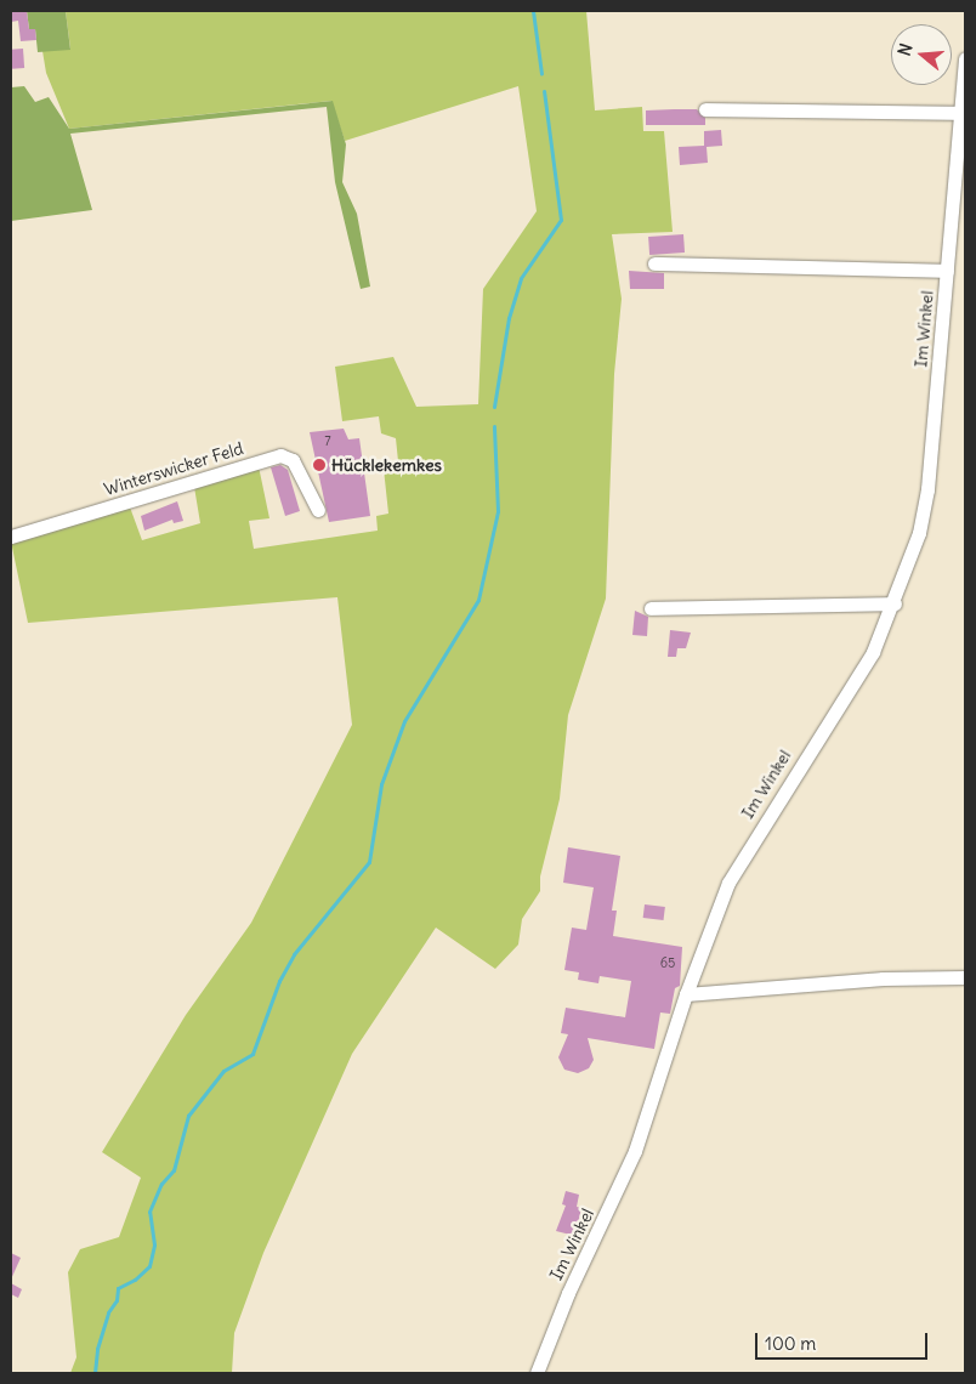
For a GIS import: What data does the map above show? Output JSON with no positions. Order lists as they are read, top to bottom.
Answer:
{
  "streets": {
    "street": ["Im Winkel", "Winterswicker Feld"]
  },
  "places": ["Hücklekemkes"],
  "house_numbers": ["7", "65"],
  "scale_bar": "100 m",
  "north": "left"
}
